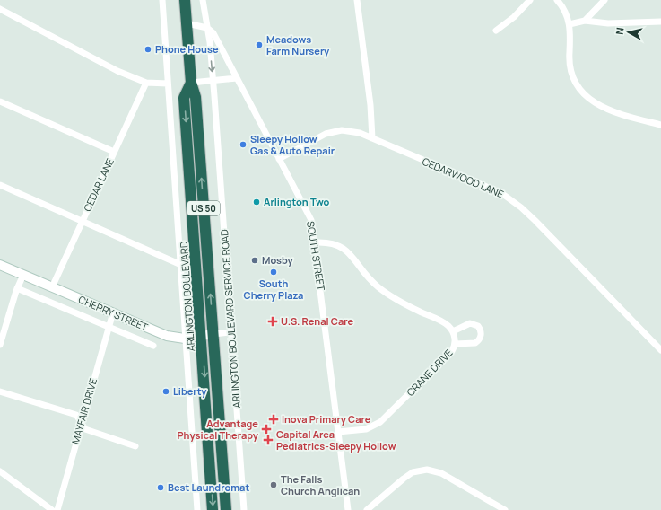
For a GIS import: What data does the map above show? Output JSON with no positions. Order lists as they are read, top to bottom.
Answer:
{
  "streets": {
    "highway": ["US 50", "ARLINGTON BOULEVARD"],
    "street": [
      "CEDARWOOD LANE",
      "CEDAR LANE",
      "SOUTH STREET",
      "CHERRY STREET",
      "ARLINGTON BOULEVARD SERVICE ROAD",
      "CRANE DRIVE",
      "MAYFAIR DRIVE"
    ]
  },
  "crossings": [
    ["CEDARWOOD LANE", "SOUTH STREET"],
    ["CEDAR LANE", "CHERRY STREET"],
    ["SOUTH STREET", "ARLINGTON BOULEVARD SERVICE ROAD"],
    ["SOUTH STREET", "CRANE DRIVE"],
    ["ARLINGTON BOULEVARD", "CHERRY STREET"],
    ["CHERRY STREET", "ARLINGTON BOULEVARD SERVICE ROAD"],
    ["CHERRY STREET", "MAYFAIR DRIVE"]
  ],
  "places": {
    "other": [
      "Meadows Farm Nursery",
      "Phone House",
      "Sleepy Hollow Gas & Auto Repair",
      "Arlington Two",
      "Mosby",
      "South Cherry Plaza",
      "Liberty",
      "The Falls Church Anglican",
      "Best Laundromat"
    ],
    "health": [
      "U.S. Renal Care",
      "Inova Primary Care",
      "Advantage Physical Therapy",
      "Capital Area Pediatrics-Sleepy Hollow"
    ]
  },
  "north": "left"
}
